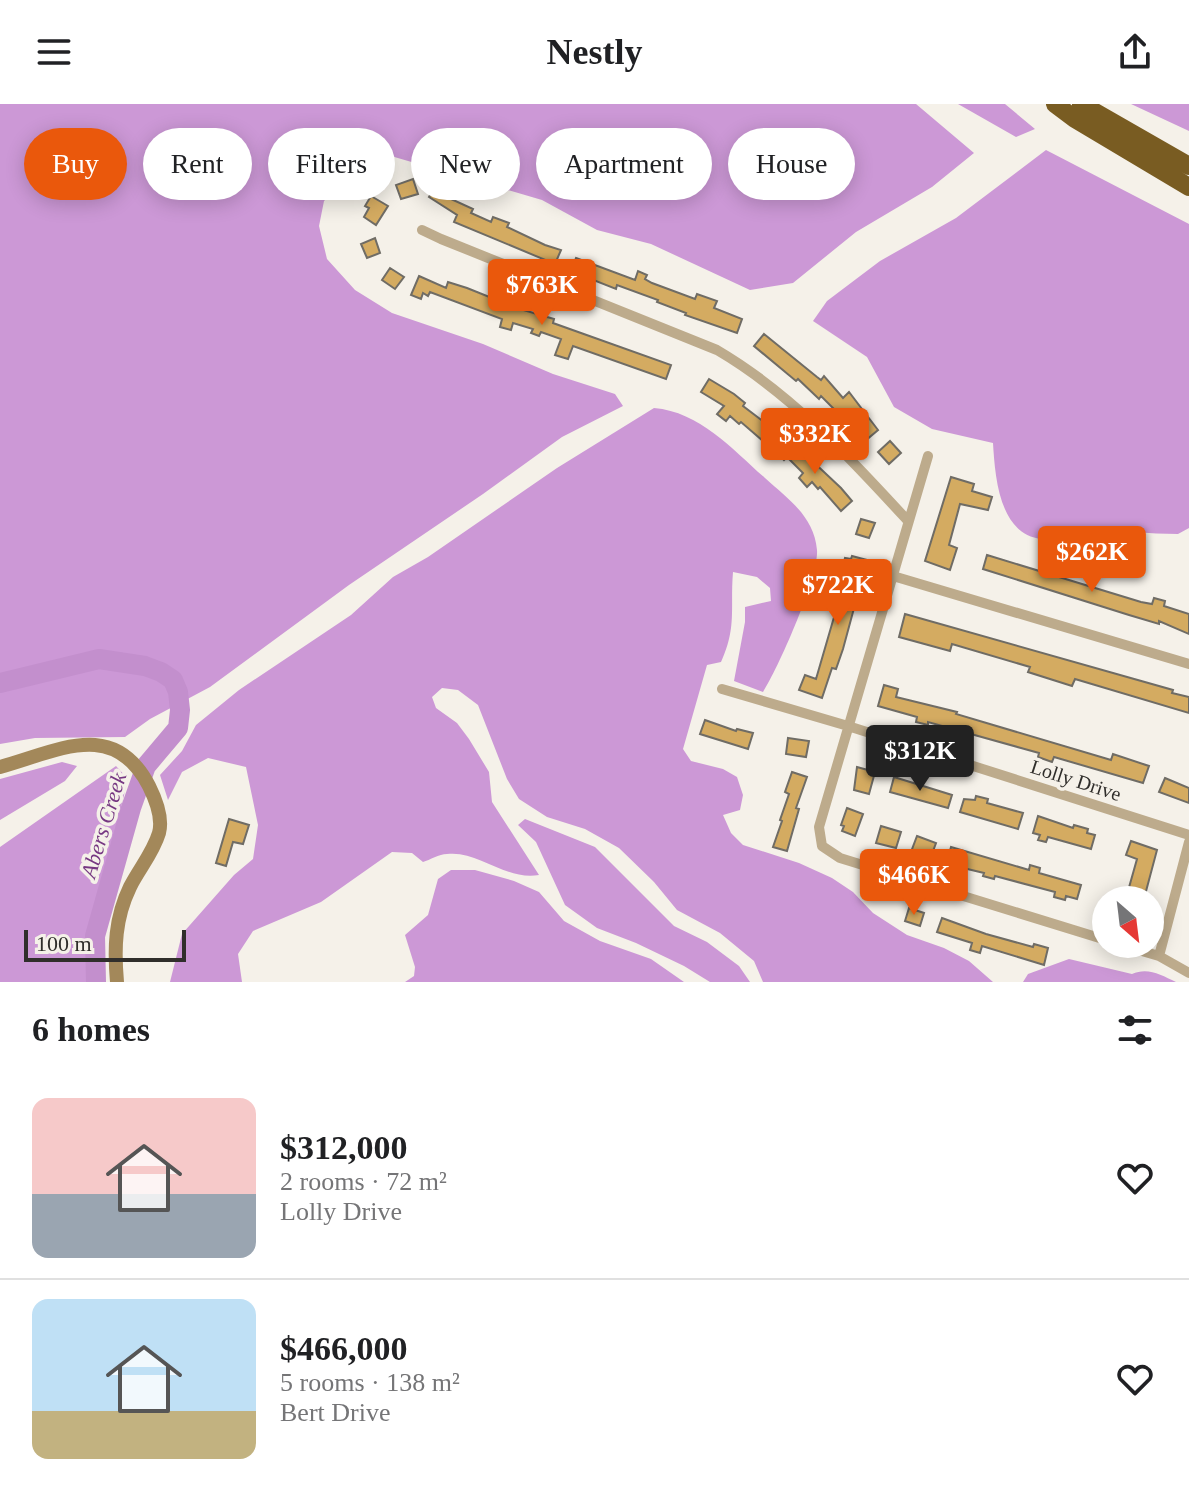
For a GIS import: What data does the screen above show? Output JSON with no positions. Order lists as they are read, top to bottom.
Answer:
{
  "streets": {
    "street": ["Lolly Drive"]
  },
  "water": ["Abers Creek"],
  "scale_bar": "100 m",
  "north": "bottom right",
  "page": {
    "header": "Nestly",
    "chip": [
      "Buy",
      "Rent",
      "Filters",
      "New",
      "Apartment",
      "House"
    ],
    "price": [
      "$763K",
      "$332K",
      "$262K",
      "$722K",
      "$312K",
      "$466K"
    ],
    "scale": "100 m",
    "heading": "6 homes",
    "list": [
      {
        "name": "$312,000",
        "note": "2 rooms · 72 m² · Lolly Drive"
      },
      {
        "name": "$466,000",
        "note": "5 rooms · 138 m² · Bert Drive"
      }
    ]
  }
}
